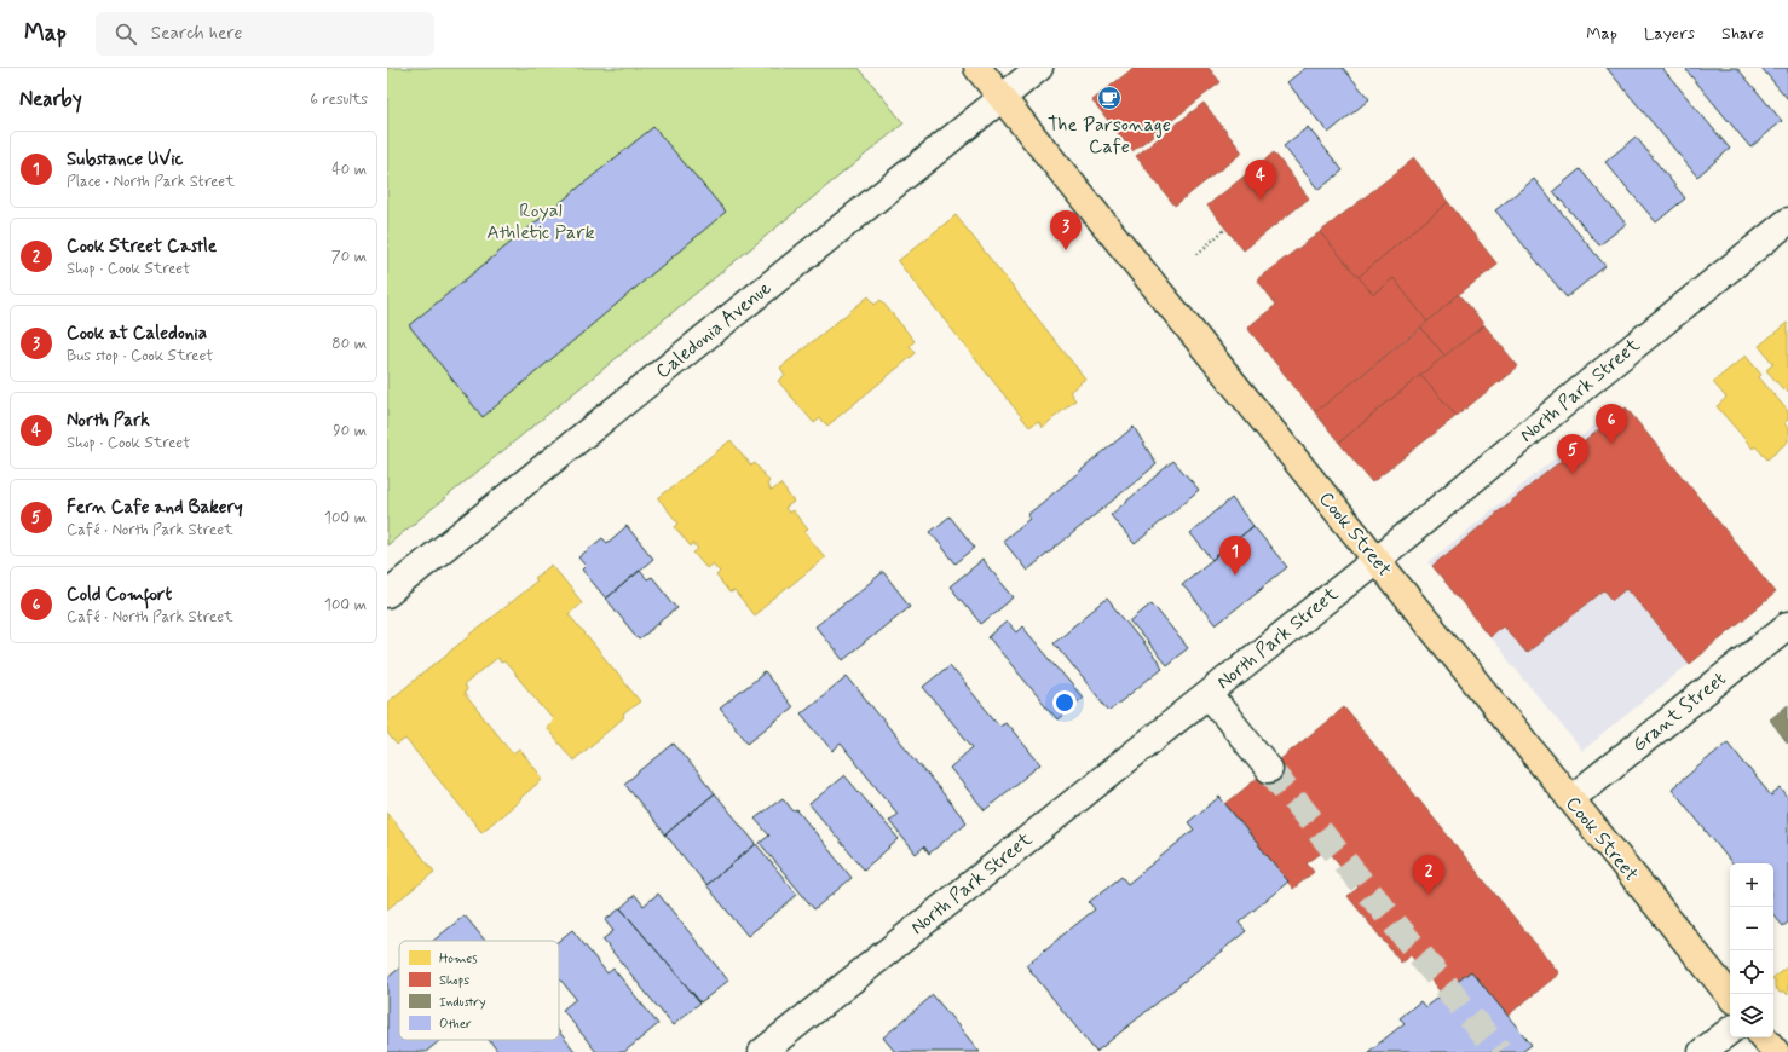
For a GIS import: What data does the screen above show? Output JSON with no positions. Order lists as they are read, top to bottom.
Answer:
{
  "streets": {
    "main road": ["Cook Street"],
    "street": ["Caledonia Avenue", "North Park Street", "Grant Street"]
  },
  "crossings": [
    ["Caledonia Avenue", "Cook Street"],
    ["North Park Street", "Cook Street"],
    ["Cook Street", "Grant Street"]
  ],
  "parks": ["Royal Athletic Park"],
  "places": {
    "cafe": ["The Parsonage Cafe"]
  },
  "legend": [
    "Homes",
    "Shops",
    "Industry",
    "Other"
  ],
  "page": {
    "header": "Map",
    "search": "Search here",
    "nav": ["Map", "Layers", "Share"],
    "heading": ["Nearby", "6 results"],
    "list": [
      {
        "mark": "1",
        "name": "Substance UVic",
        "note": "Place · North Park Street",
        "value": "40 m"
      },
      {
        "mark": "2",
        "name": "Cook Street Castle",
        "note": "Shop · Cook Street",
        "value": "70 m"
      },
      {
        "mark": "3",
        "name": "Cook at Caledonia",
        "note": "Bus stop · Cook Street",
        "value": "80 m"
      },
      {
        "mark": "4",
        "name": "North Park",
        "note": "Shop · Cook Street",
        "value": "90 m"
      },
      {
        "mark": "5",
        "name": "Fern Cafe and Bakery",
        "note": "Café · North Park Street",
        "value": "100 m"
      },
      {
        "mark": "6",
        "name": "Cold Comfort",
        "note": "Café · North Park Street",
        "value": "100 m"
      }
    ],
    "pins": [
      "4",
      "3",
      "6",
      "5",
      "1",
      "2"
    ],
    "map_buttons": ["+", "−"]
  }
}
